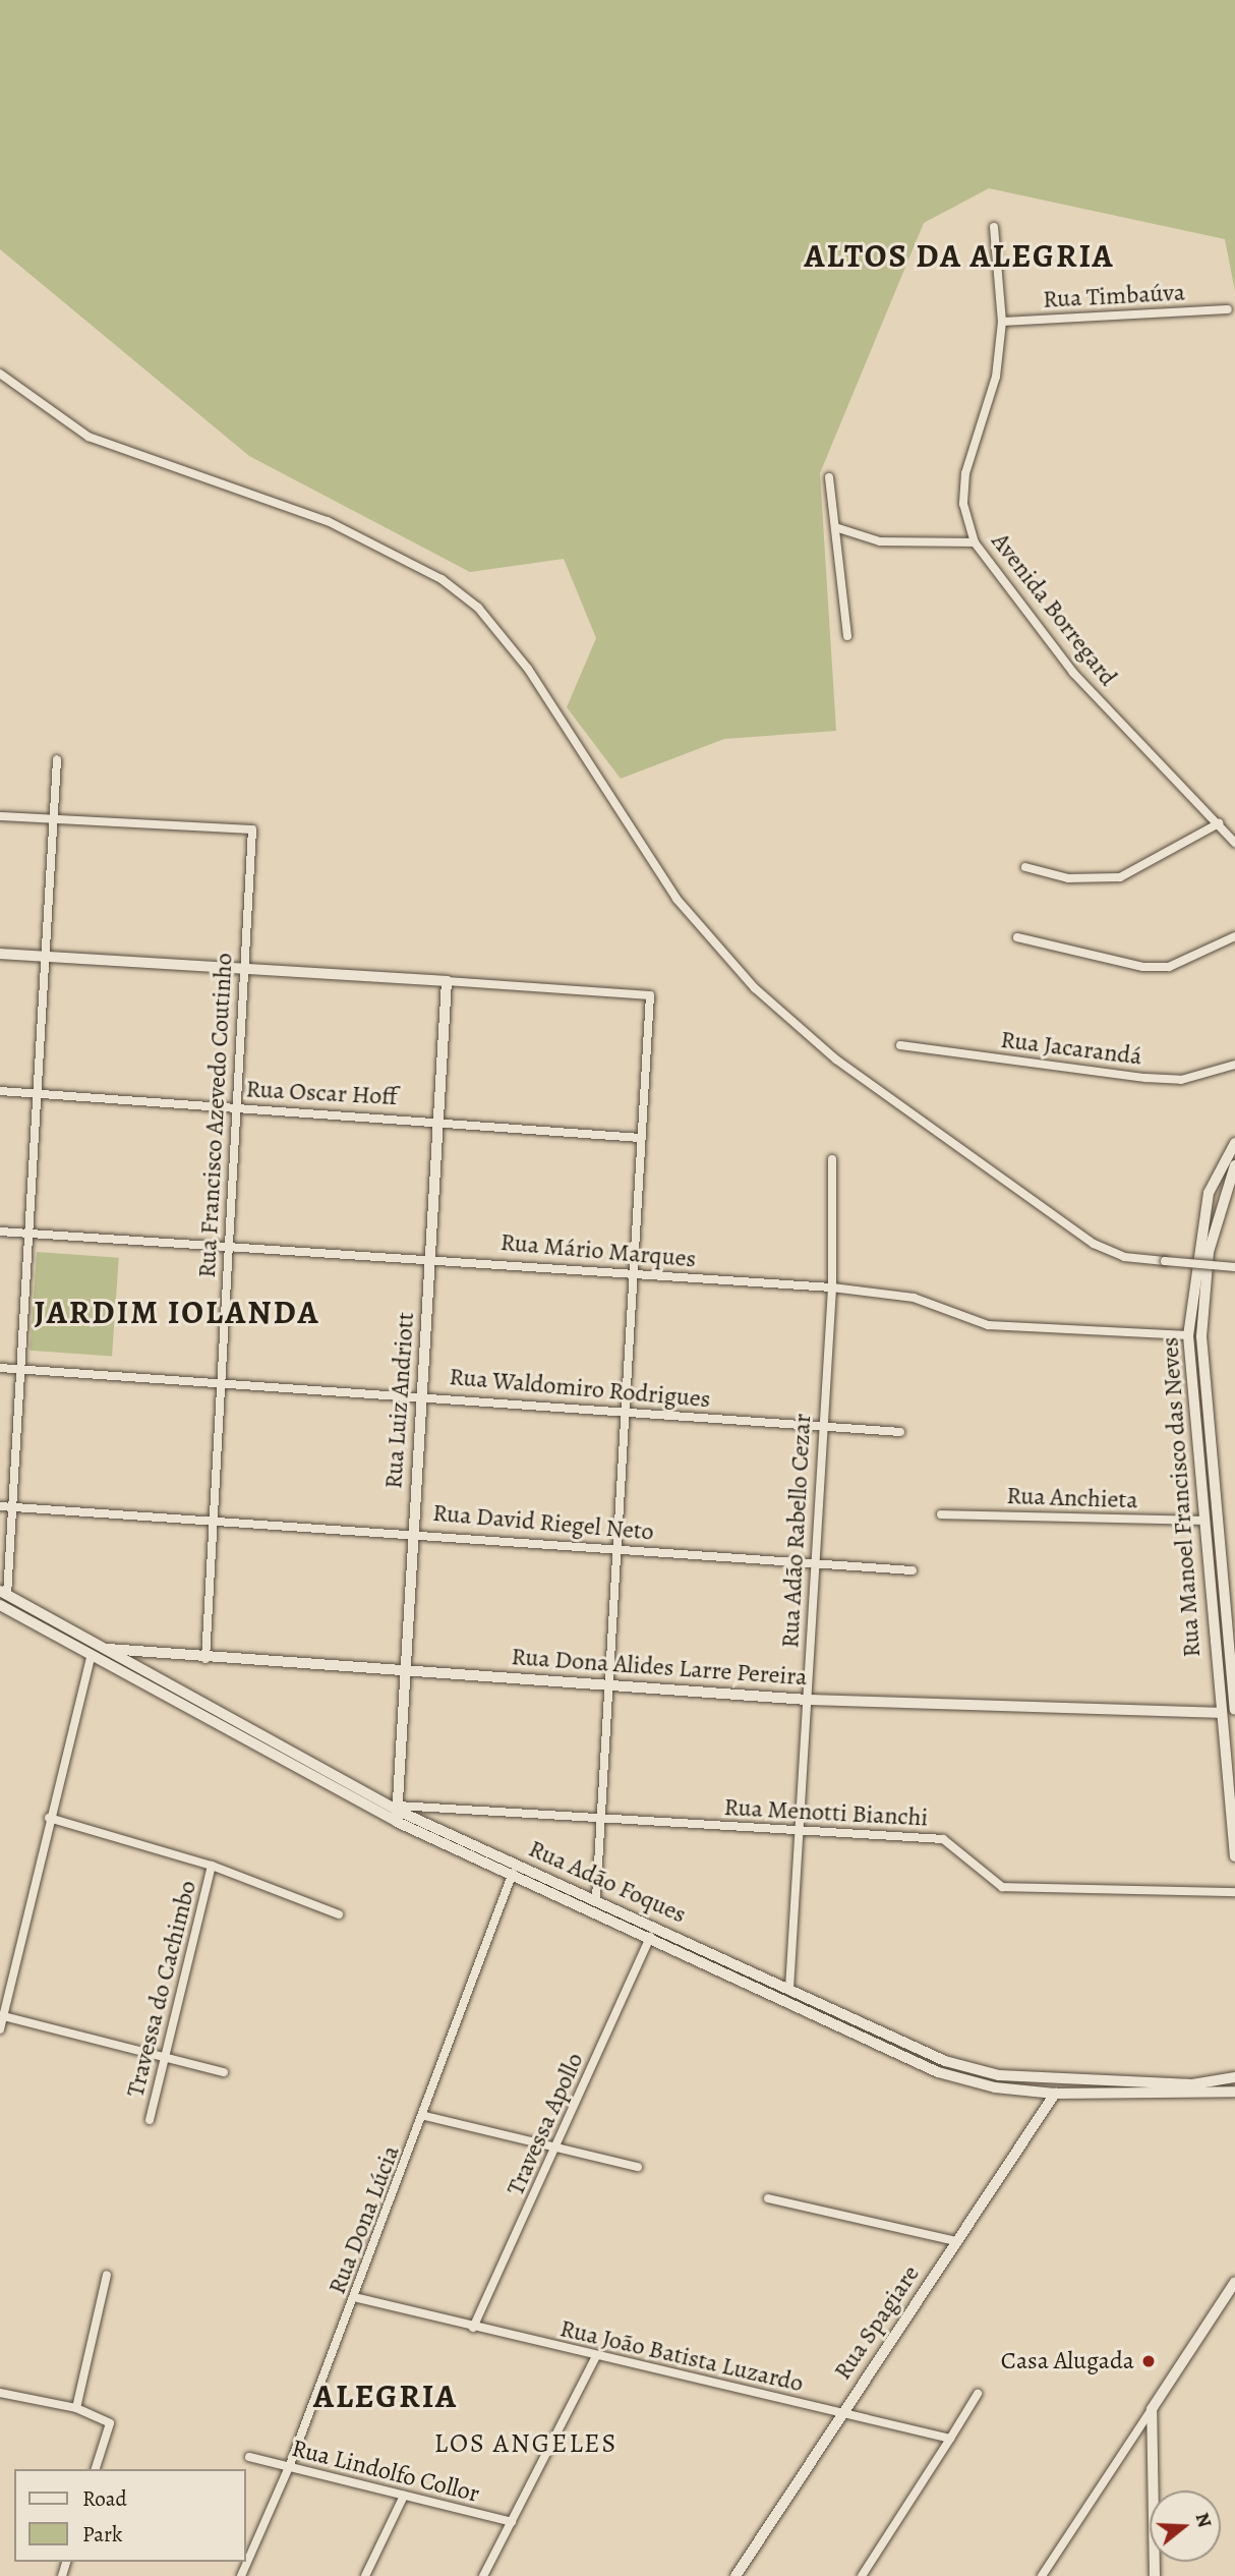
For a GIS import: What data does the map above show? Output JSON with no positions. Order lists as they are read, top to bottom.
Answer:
{
  "streets": {
    "main road": ["Rua Manoel Francisco das Neves", "Rua Adão Foques"],
    "street": [
      "Rua Timbaúva",
      "Avenida Borregard",
      "Rua Jacarandá",
      "Rua Oscar Hoff",
      "Rua Francisco Azevedo Coutinho",
      "Rua Mário Marques",
      "Rua Waldomiro Rodrigues",
      "Rua Luiz Andriott",
      "Rua Anchieta",
      "Rua David Riegel Neto",
      "Rua Adão Rabello Cezar",
      "Rua Dona Alides Larre Pereira",
      "Rua Menotti Bianchi",
      "Travessa do Cachimbo",
      "Travessa Apollo",
      "Rua Dona Lúcia",
      "Rua Spagiare",
      "Rua João Batista Luzardo",
      "Rua Lindolfo Collor"
    ]
  },
  "crossings": [
    ["Rua Timbaúva", "Avenida Borregard"],
    ["Rua Oscar Hoff", "Rua Francisco Azevedo Coutinho"],
    ["Rua Oscar Hoff", "Rua Luiz Andriott"],
    ["Rua Francisco Azevedo Coutinho", "Rua Mário Marques"],
    ["Rua Francisco Azevedo Coutinho", "Rua Waldomiro Rodrigues"],
    ["Rua Francisco Azevedo Coutinho", "Rua David Riegel Neto"],
    ["Rua Francisco Azevedo Coutinho", "Rua Dona Alides Larre Pereira"],
    ["Rua Mário Marques", "Rua Luiz Andriott"],
    ["Rua Mário Marques", "Rua Manoel Francisco das Neves"],
    ["Rua Mário Marques", "Rua Adão Rabello Cezar"],
    ["Rua Waldomiro Rodrigues", "Rua Luiz Andriott"],
    ["Rua Waldomiro Rodrigues", "Rua Adão Rabello Cezar"],
    ["Rua Luiz Andriott", "Rua David Riegel Neto"],
    ["Rua Luiz Andriott", "Rua Dona Alides Larre Pereira"],
    ["Rua Luiz Andriott", "Rua Menotti Bianchi"],
    ["Rua Luiz Andriott", "Rua Adão Foques"],
    ["Rua Manoel Francisco das Neves", "Rua Anchieta"],
    ["Rua Manoel Francisco das Neves", "Rua Dona Alides Larre Pereira"],
    ["Rua David Riegel Neto", "Rua Adão Rabello Cezar"],
    ["Rua Adão Rabello Cezar", "Rua Dona Alides Larre Pereira"],
    ["Rua Adão Rabello Cezar", "Rua Menotti Bianchi"],
    ["Rua Adão Rabello Cezar", "Rua Adão Foques"],
    ["Rua Dona Alides Larre Pereira", "Rua Adão Foques"],
    ["Rua Menotti Bianchi", "Rua Adão Foques"],
    ["Rua Adão Foques", "Travessa Apollo"],
    ["Rua Adão Foques", "Rua Dona Lúcia"],
    ["Rua Adão Foques", "Rua Spagiare"],
    ["Travessa Apollo", "Rua João Batista Luzardo"],
    ["Rua Dona Lúcia", "Rua João Batista Luzardo"],
    ["Rua Dona Lúcia", "Rua Lindolfo Collor"],
    ["Rua Spagiare", "Rua João Batista Luzardo"]
  ],
  "districts": [
    "ALTOS DA ALEGRIA",
    "JARDIM IOLANDA",
    "ALEGRIA",
    "LOS ANGELES"
  ],
  "places": ["Casa Alugada"],
  "legend": ["Road", "Park"],
  "north": "right"
}
